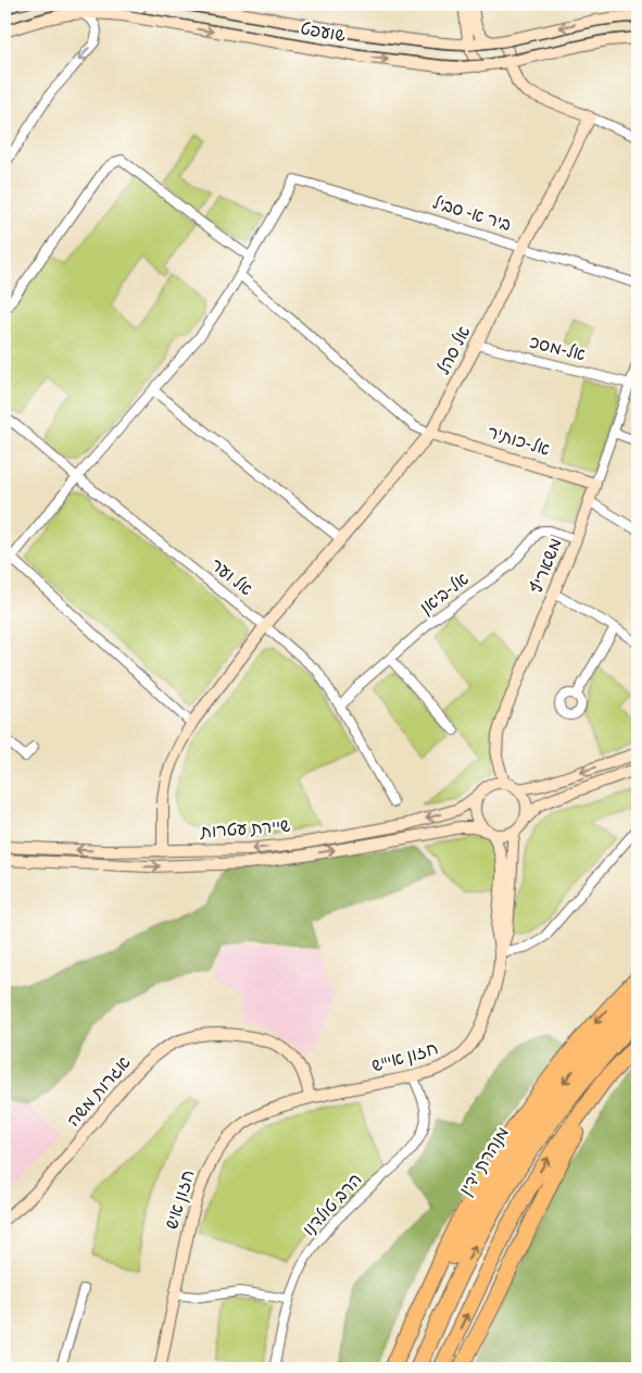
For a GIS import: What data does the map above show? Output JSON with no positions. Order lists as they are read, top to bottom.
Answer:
{
  "streets": {
    "highway": ["מנהרת ידין"],
    "street": [
      "שועפט",
      "ביר א- סביל",
      "אל-מסכ",
      "אל סהל",
      "אל-כות'ר",
      "משאריף",
      "אל וער",
      "אל-ביאן",
      "שיירת עטרות",
      "חזון אי\"ש",
      "אגרות משה",
      "חזון איש",
      "הרב טולדנו"
    ]
  },
  "crossings": [
    ["ביר א- סביל", "אל סהל"],
    ["אל-מסכ", "אל סהל"],
    ["אל-מסכ", "משאריף"],
    ["אל סהל", "אל-כות'ר"],
    ["אל סהל", "אל וער"],
    ["אל סהל", "שיירת עטרות"],
    ["אל-כות'ר", "משאריף"],
    ["משאריף", "אל-ביאן"],
    ["משאריף", "שיירת עטרות"],
    ["משאריף", "חזון אי\"ש"],
    ["אל וער", "אל-ביאן"],
    ["שיירת עטרות", "חזון אי\"ש"],
    ["חזון אי\"ש", "אגרות משה"],
    ["חזון אי\"ש", "חזון איש"],
    ["חזון אי\"ש", "הרב טולדנו"],
    ["אגרות משה", "חזון איש"]
  ]
}
